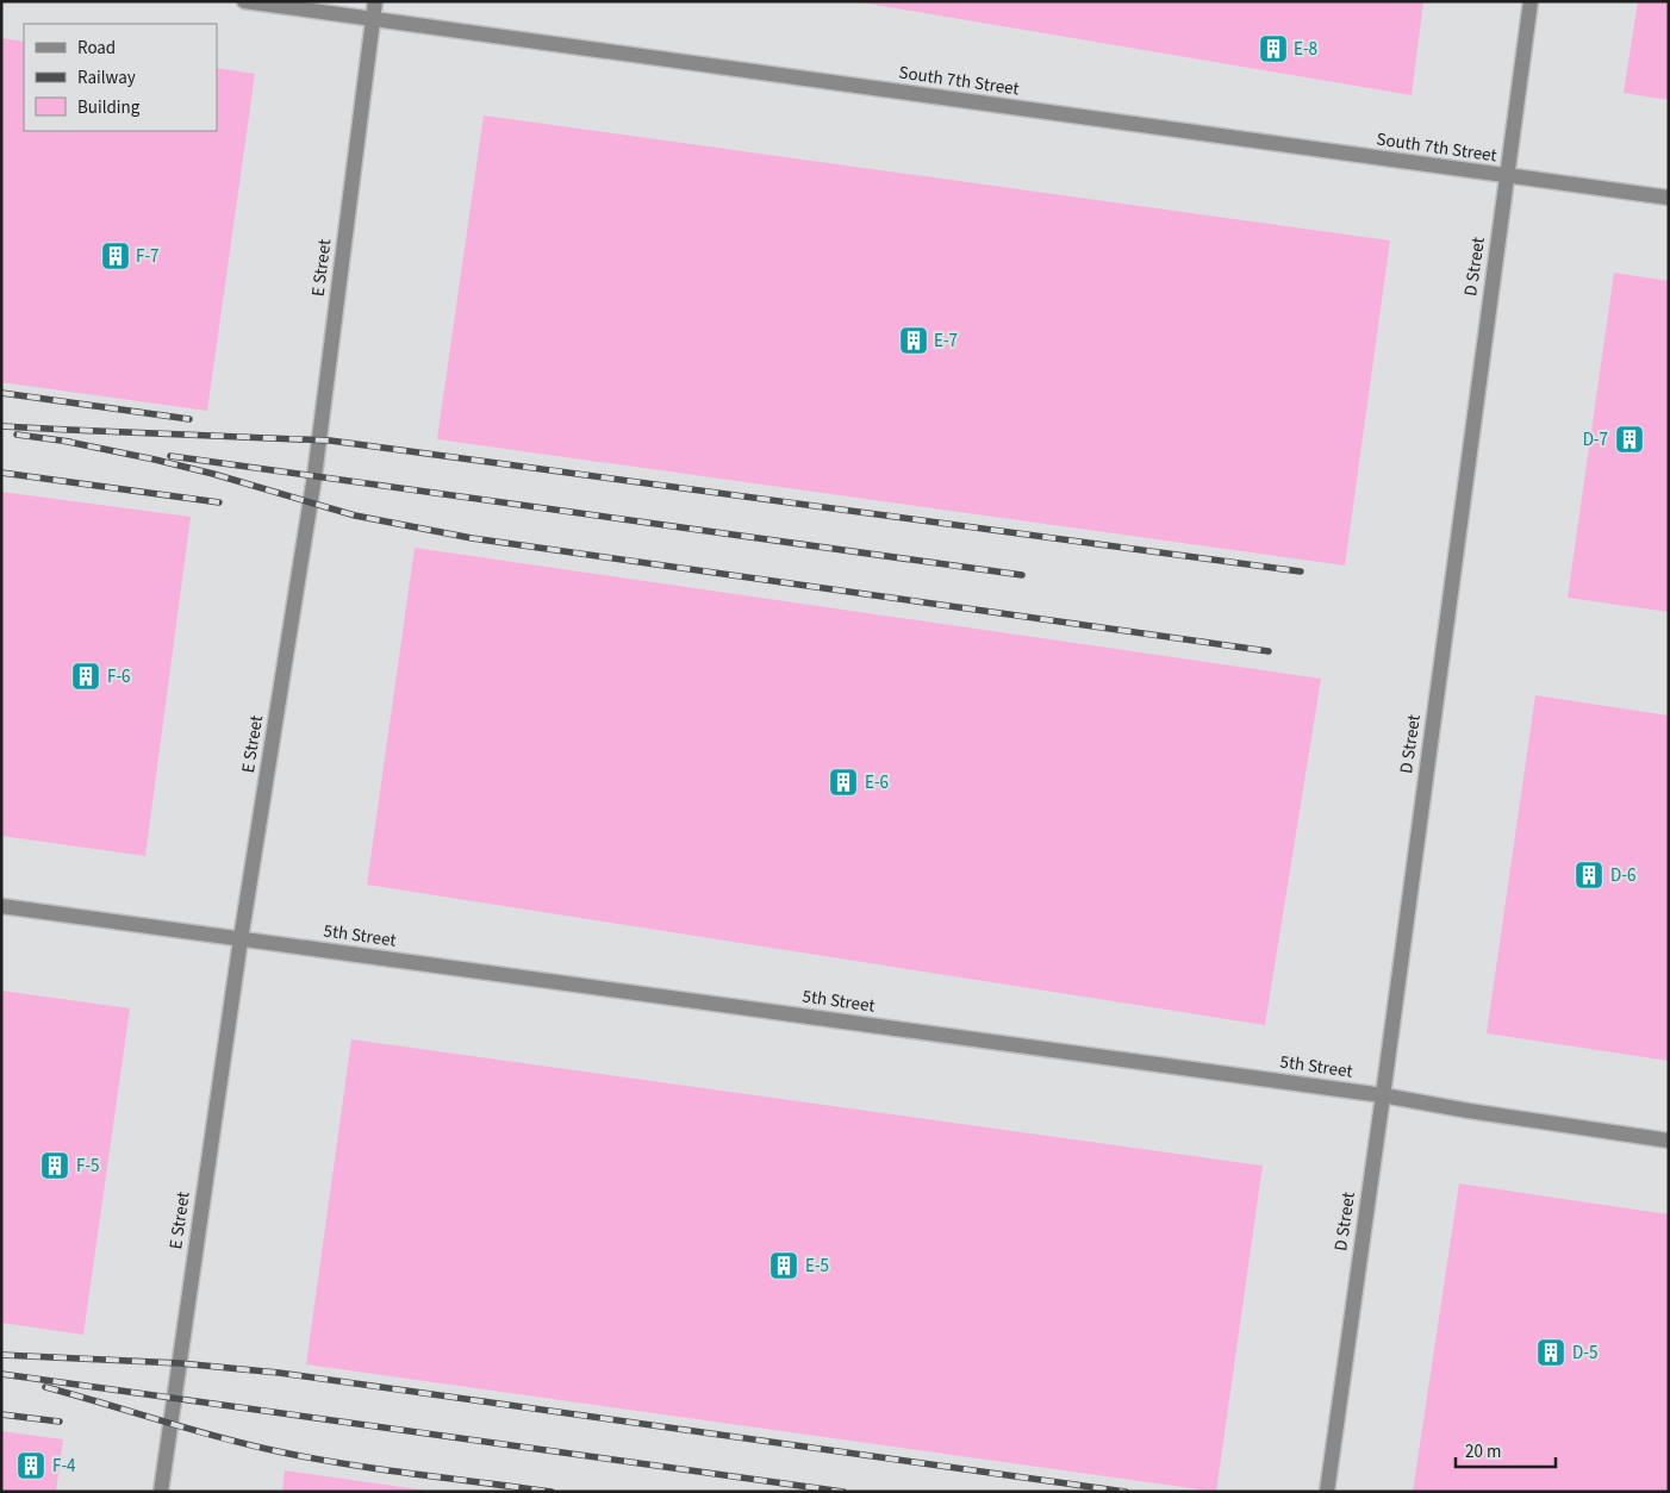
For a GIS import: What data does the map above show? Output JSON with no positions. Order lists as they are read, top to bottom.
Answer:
{
  "streets": {
    "lane": [
      "South 7th Street",
      "D Street",
      "E Street",
      "5th Street"
    ]
  },
  "crossings": [
    ["South 7th Street", "D Street"],
    ["South 7th Street", "E Street"],
    ["D Street", "5th Street"],
    ["E Street", "5th Street"]
  ],
  "places": {
    "building": [
      "E-8",
      "F-7",
      "E-7",
      "D-7",
      "F-6",
      "E-6",
      "D-6",
      "F-5",
      "E-5",
      "D-5",
      "F-4"
    ]
  },
  "legend": ["Road", "Railway", "Building"],
  "scale_bar": "20 m"
}
